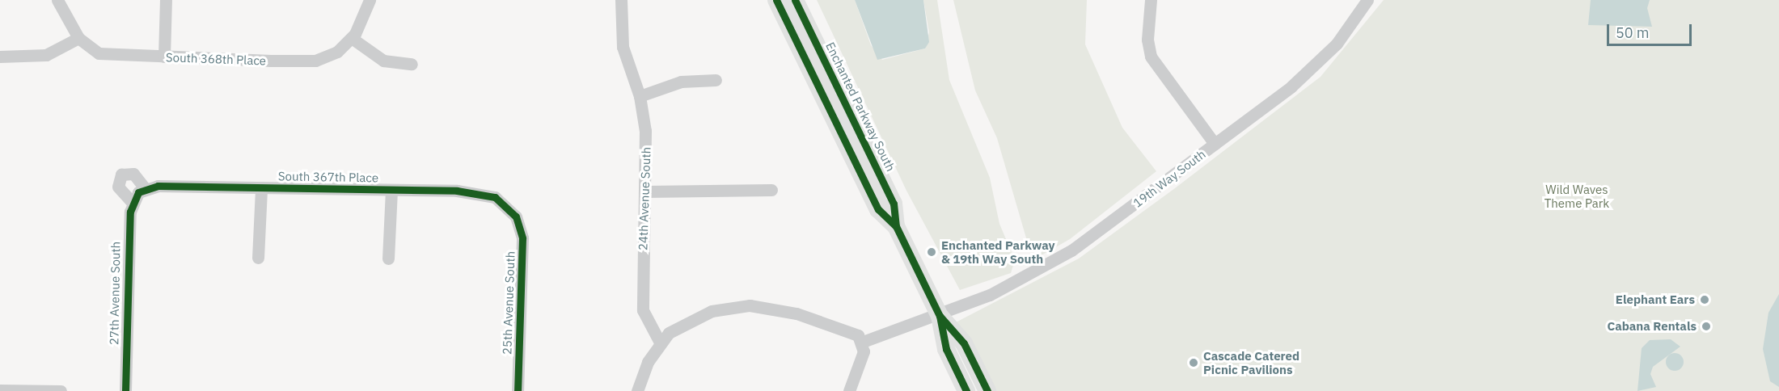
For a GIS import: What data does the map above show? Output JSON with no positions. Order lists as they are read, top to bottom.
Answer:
{
  "streets": {
    "main road": ["Enchanted Parkway South"],
    "street": [
      "South 368th Place",
      "South 367th Place",
      "19th Way South",
      "24th Avenue South",
      "27th Avenue South",
      "25th Avenue South"
    ]
  },
  "crossings": [
    ["Enchanted Parkway South", "19th Way South"],
    ["South 367th Place", "25th Avenue South"]
  ],
  "parks": ["Wild Waves Theme Park"],
  "places": [
    "Enchanted Parkway & 19th Way South",
    "Elephant Ears",
    "Cabana Rentals",
    "Cascade Catered Picnic Pavilions"
  ],
  "scale_bar": "50 m"
}
